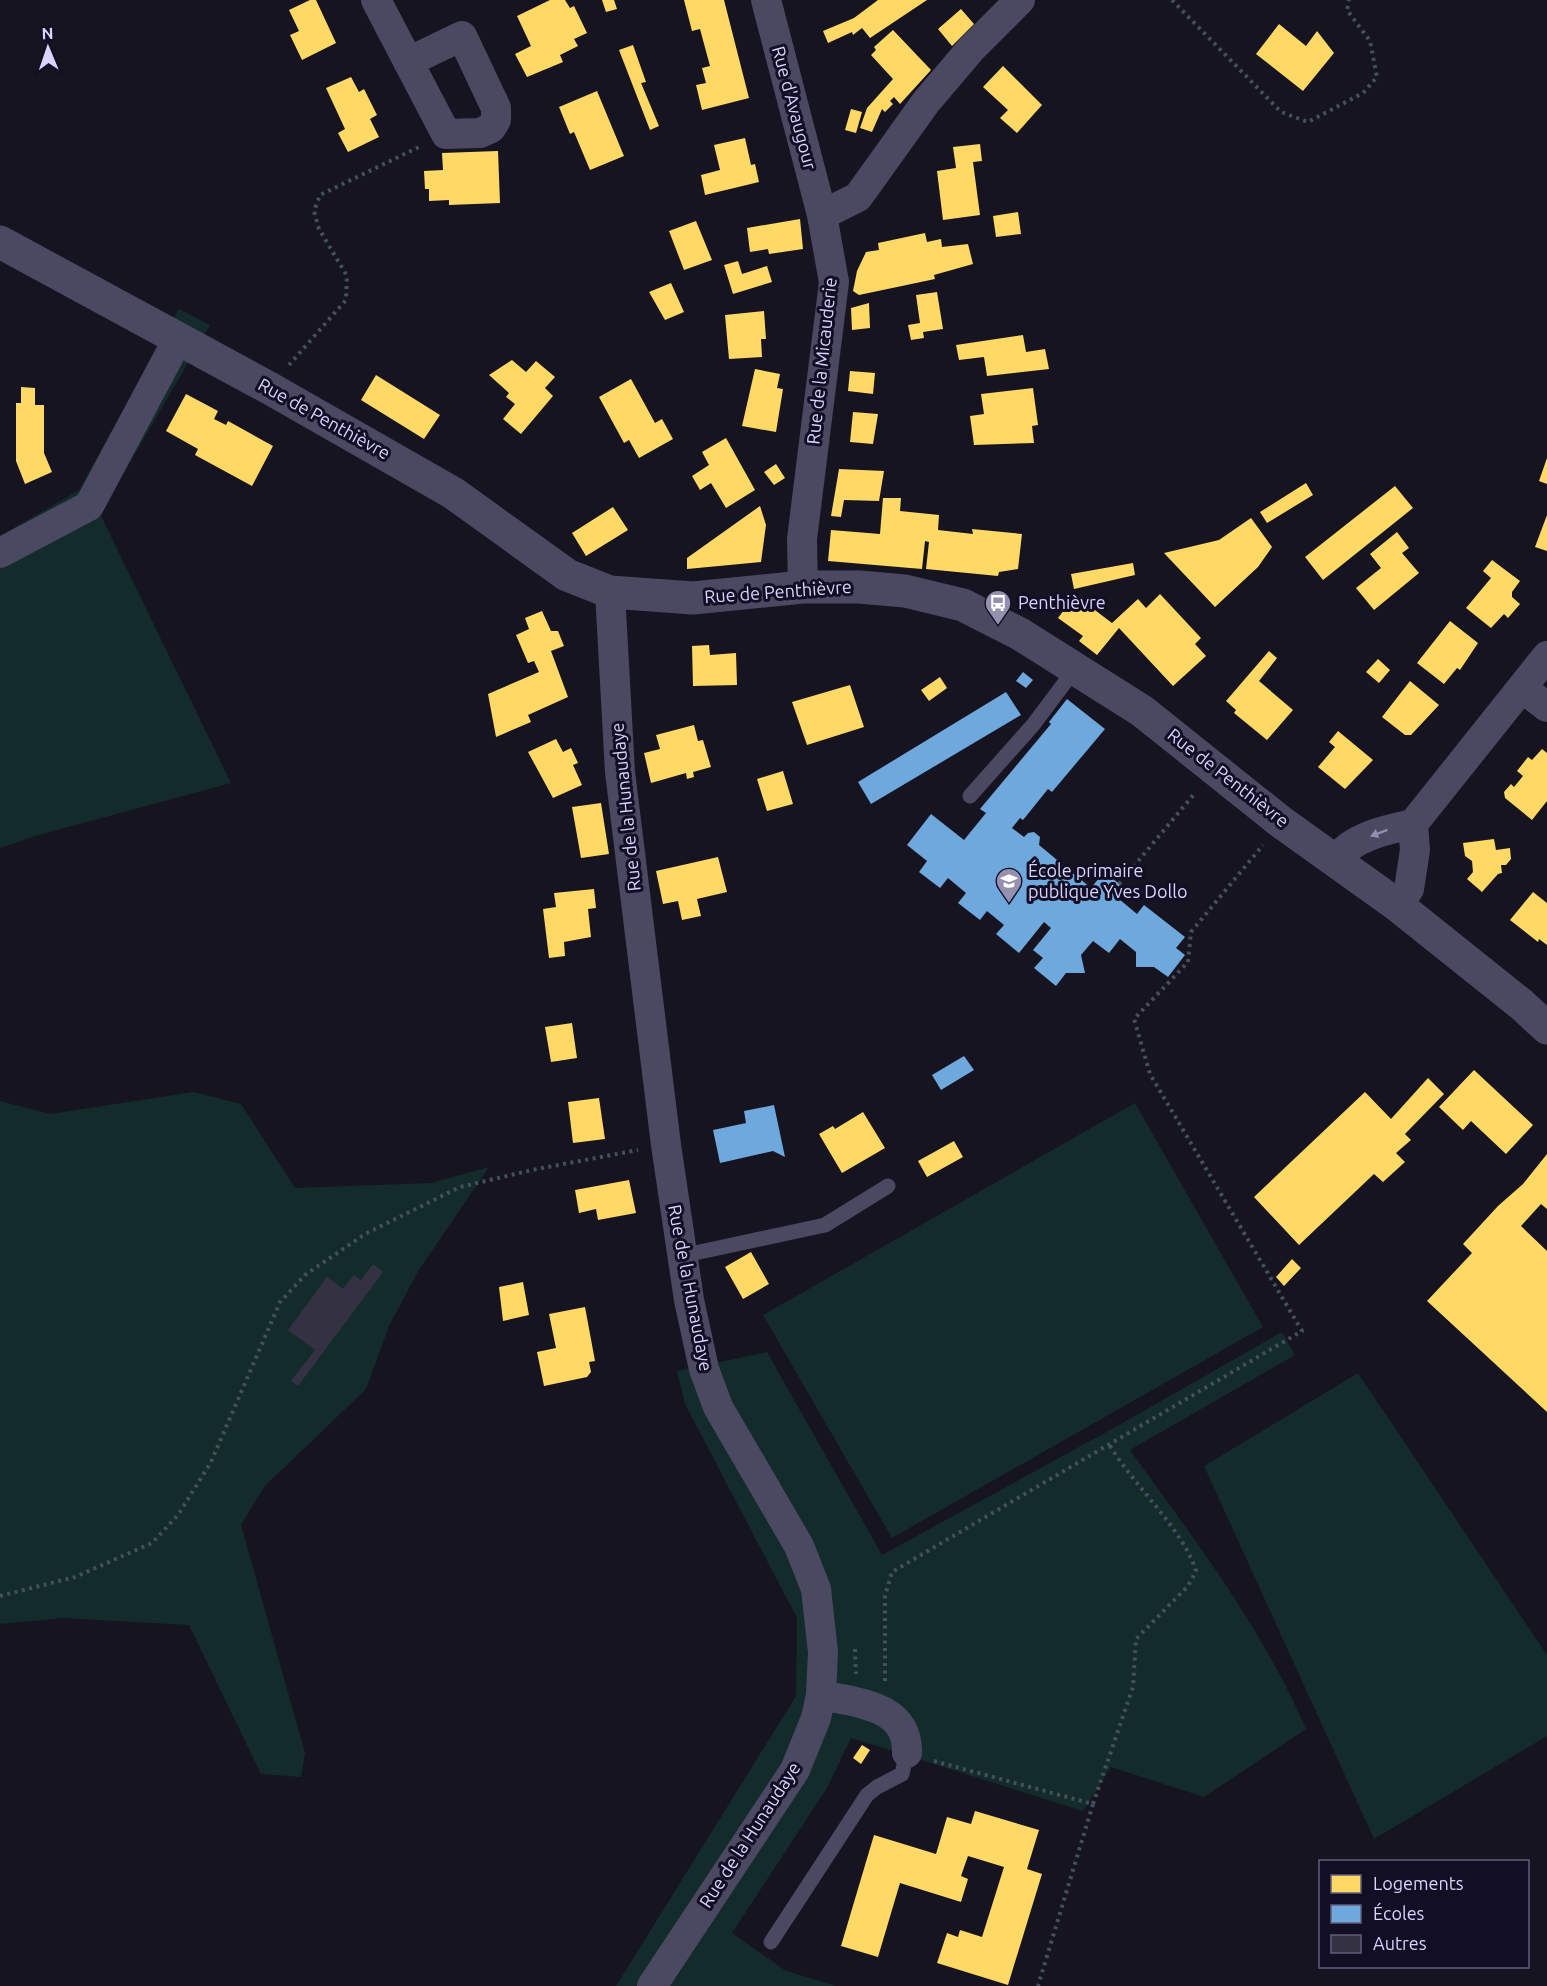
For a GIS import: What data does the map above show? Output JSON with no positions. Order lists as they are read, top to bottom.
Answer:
{
  "streets": {
    "street": [
      "Rue d'Avaugour",
      "Rue de la Micauderie",
      "Rue de Penthièvre",
      "Rue de la Hunaudaye"
    ]
  },
  "crossings": [
    ["Rue d'Avaugour", "Rue de la Micauderie"],
    ["Rue de la Micauderie", "Rue de Penthièvre"],
    ["Rue de Penthièvre", "Rue de la Hunaudaye"]
  ],
  "places": {
    "bus stop": ["Penthièvre"],
    "school or university": ["École primaire publique Yves Dollo"]
  },
  "legend": ["Logements", "Écoles", "Autres"],
  "north": "top"
}
